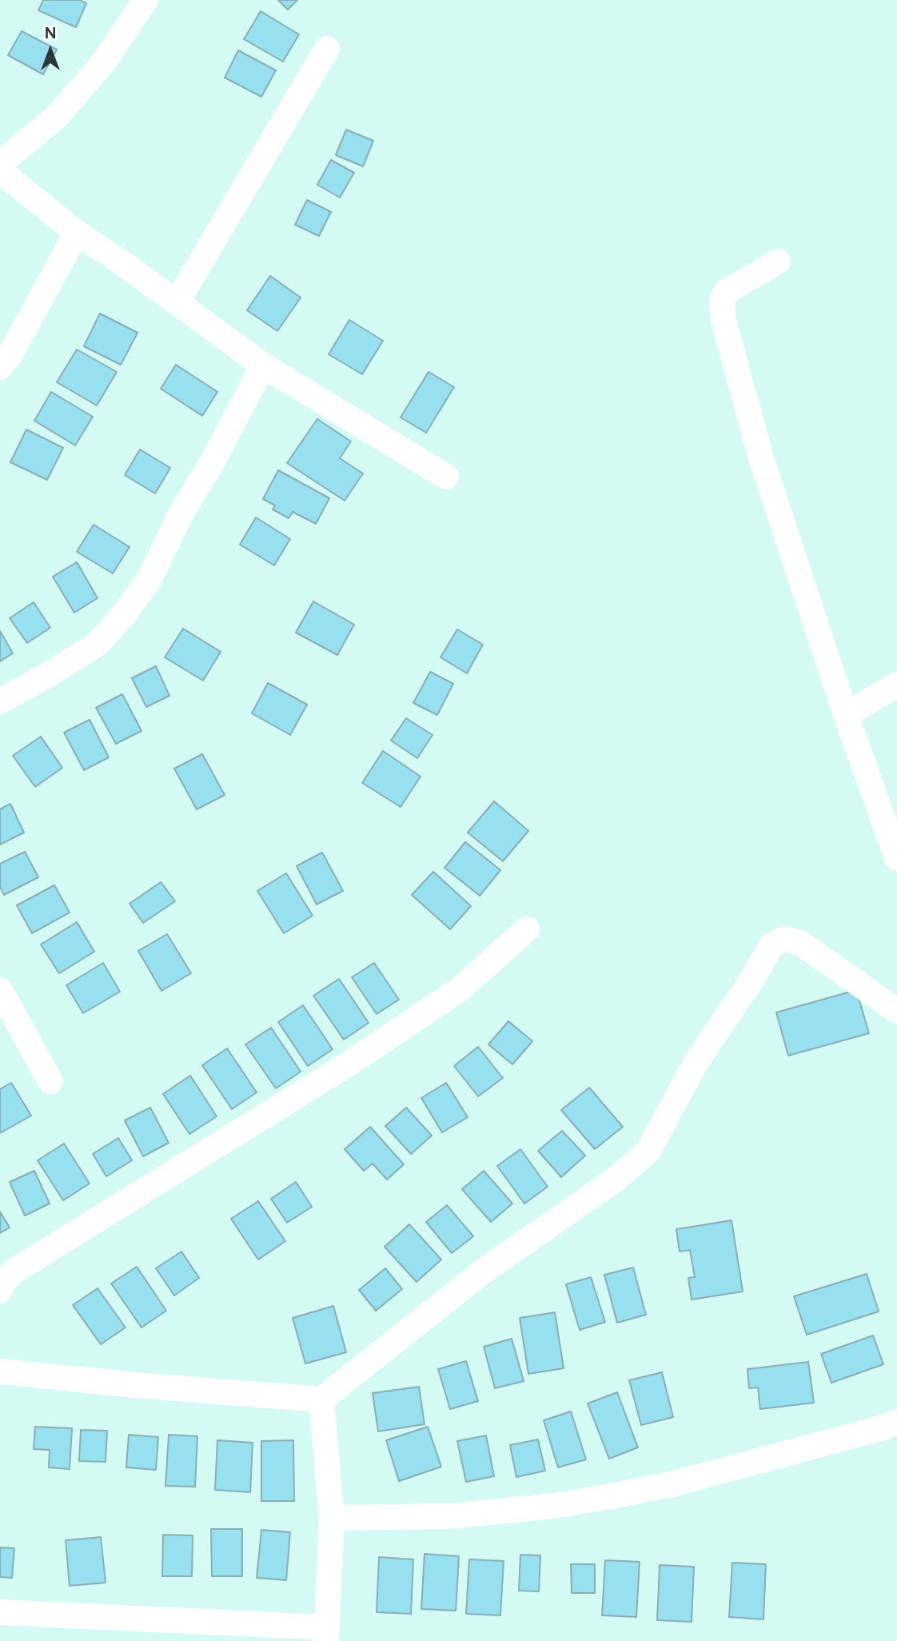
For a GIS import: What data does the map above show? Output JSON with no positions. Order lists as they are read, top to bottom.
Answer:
{
  "north": "top"
}
